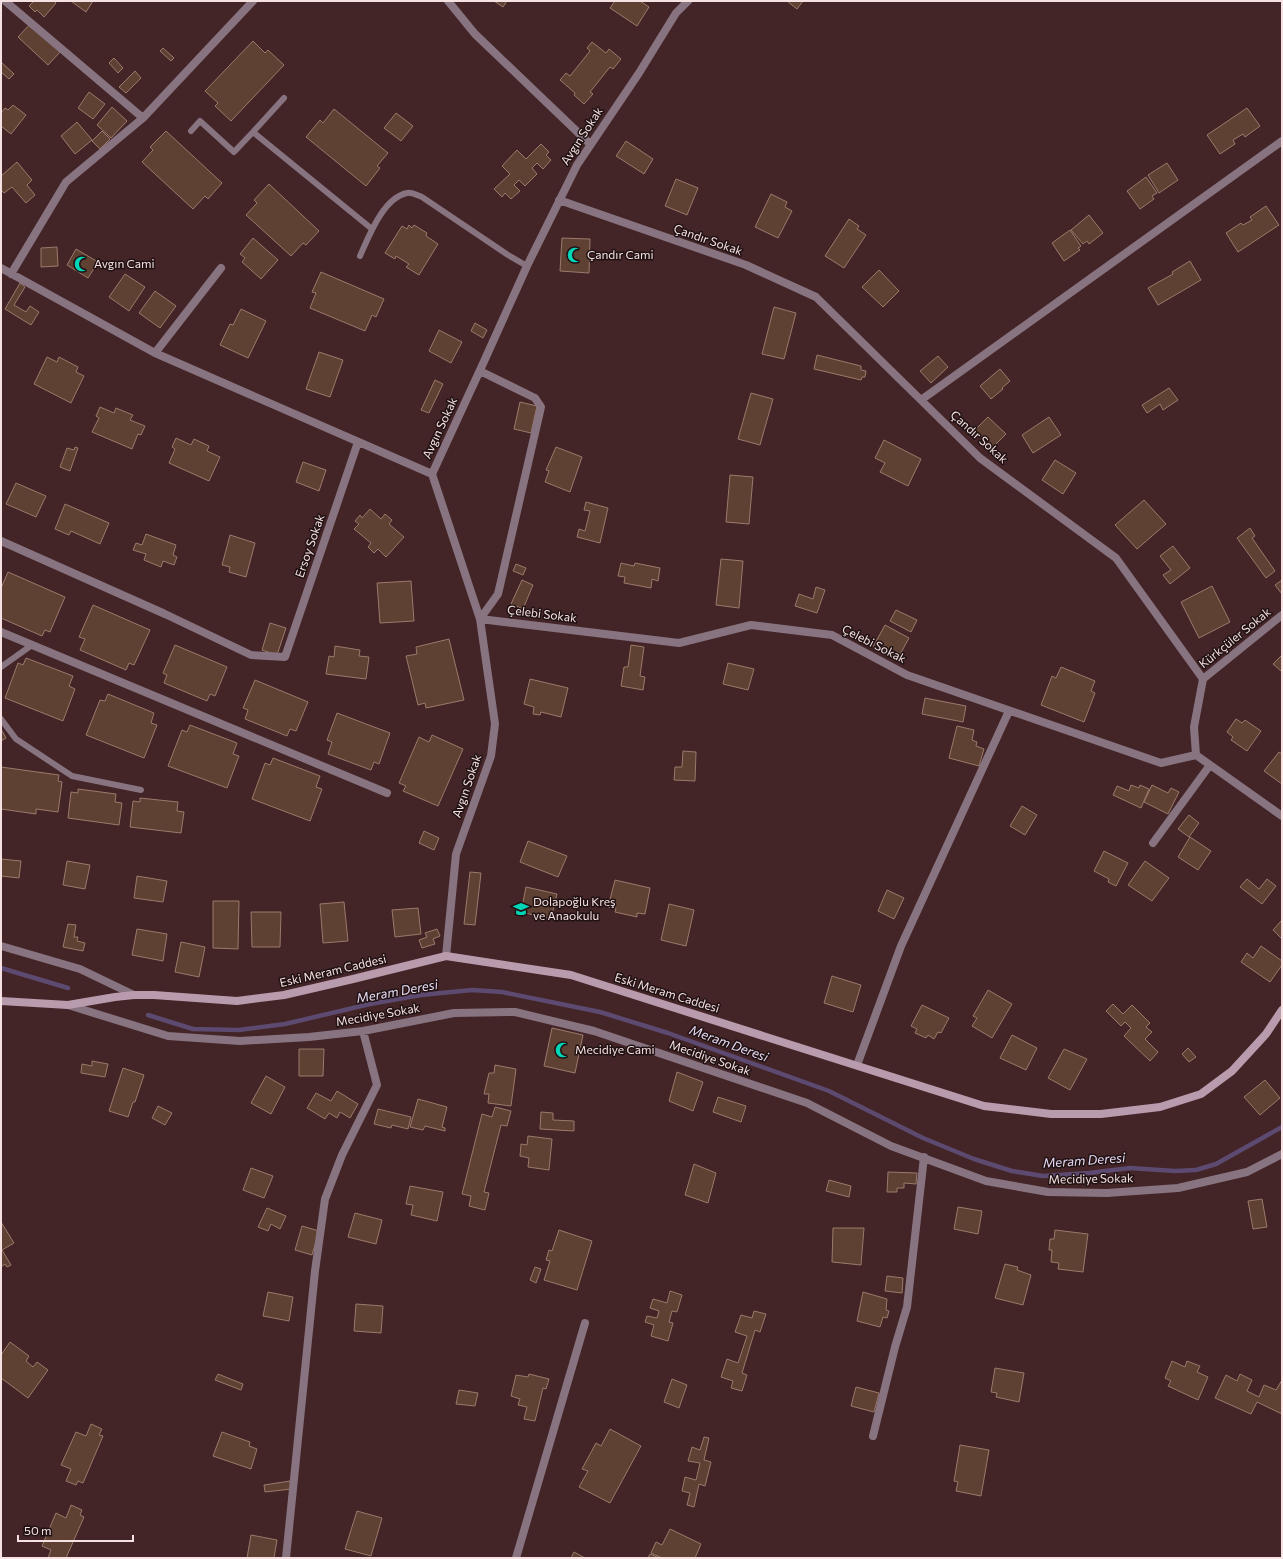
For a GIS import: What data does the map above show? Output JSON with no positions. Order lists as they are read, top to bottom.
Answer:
{
  "streets": {
    "street": [
      "Avgın Sokak",
      "Çandır Sokak",
      "Ersoy Sokak",
      "Çelebi Sokak",
      "Kürkçüler Sokak",
      "Eski Meram Caddesi",
      "Mecidiye Sokak"
    ]
  },
  "crossings": [
    ["Avgın Sokak", "Çandır Sokak"],
    ["Avgın Sokak", "Çelebi Sokak"],
    ["Avgın Sokak", "Eski Meram Caddesi"],
    ["Çandır Sokak", "Kürkçüler Sokak"],
    ["Eski Meram Caddesi", "Mecidiye Sokak"]
  ],
  "water": ["Meram Deresi"],
  "places": {
    "mosque": ["Çandır Cami", "Avgın Cami", "Mecidiye Cami"],
    "school or university": ["Dolapoğlu Kreş ve Anaokulu"]
  },
  "scale_bar": "50 m"
}
